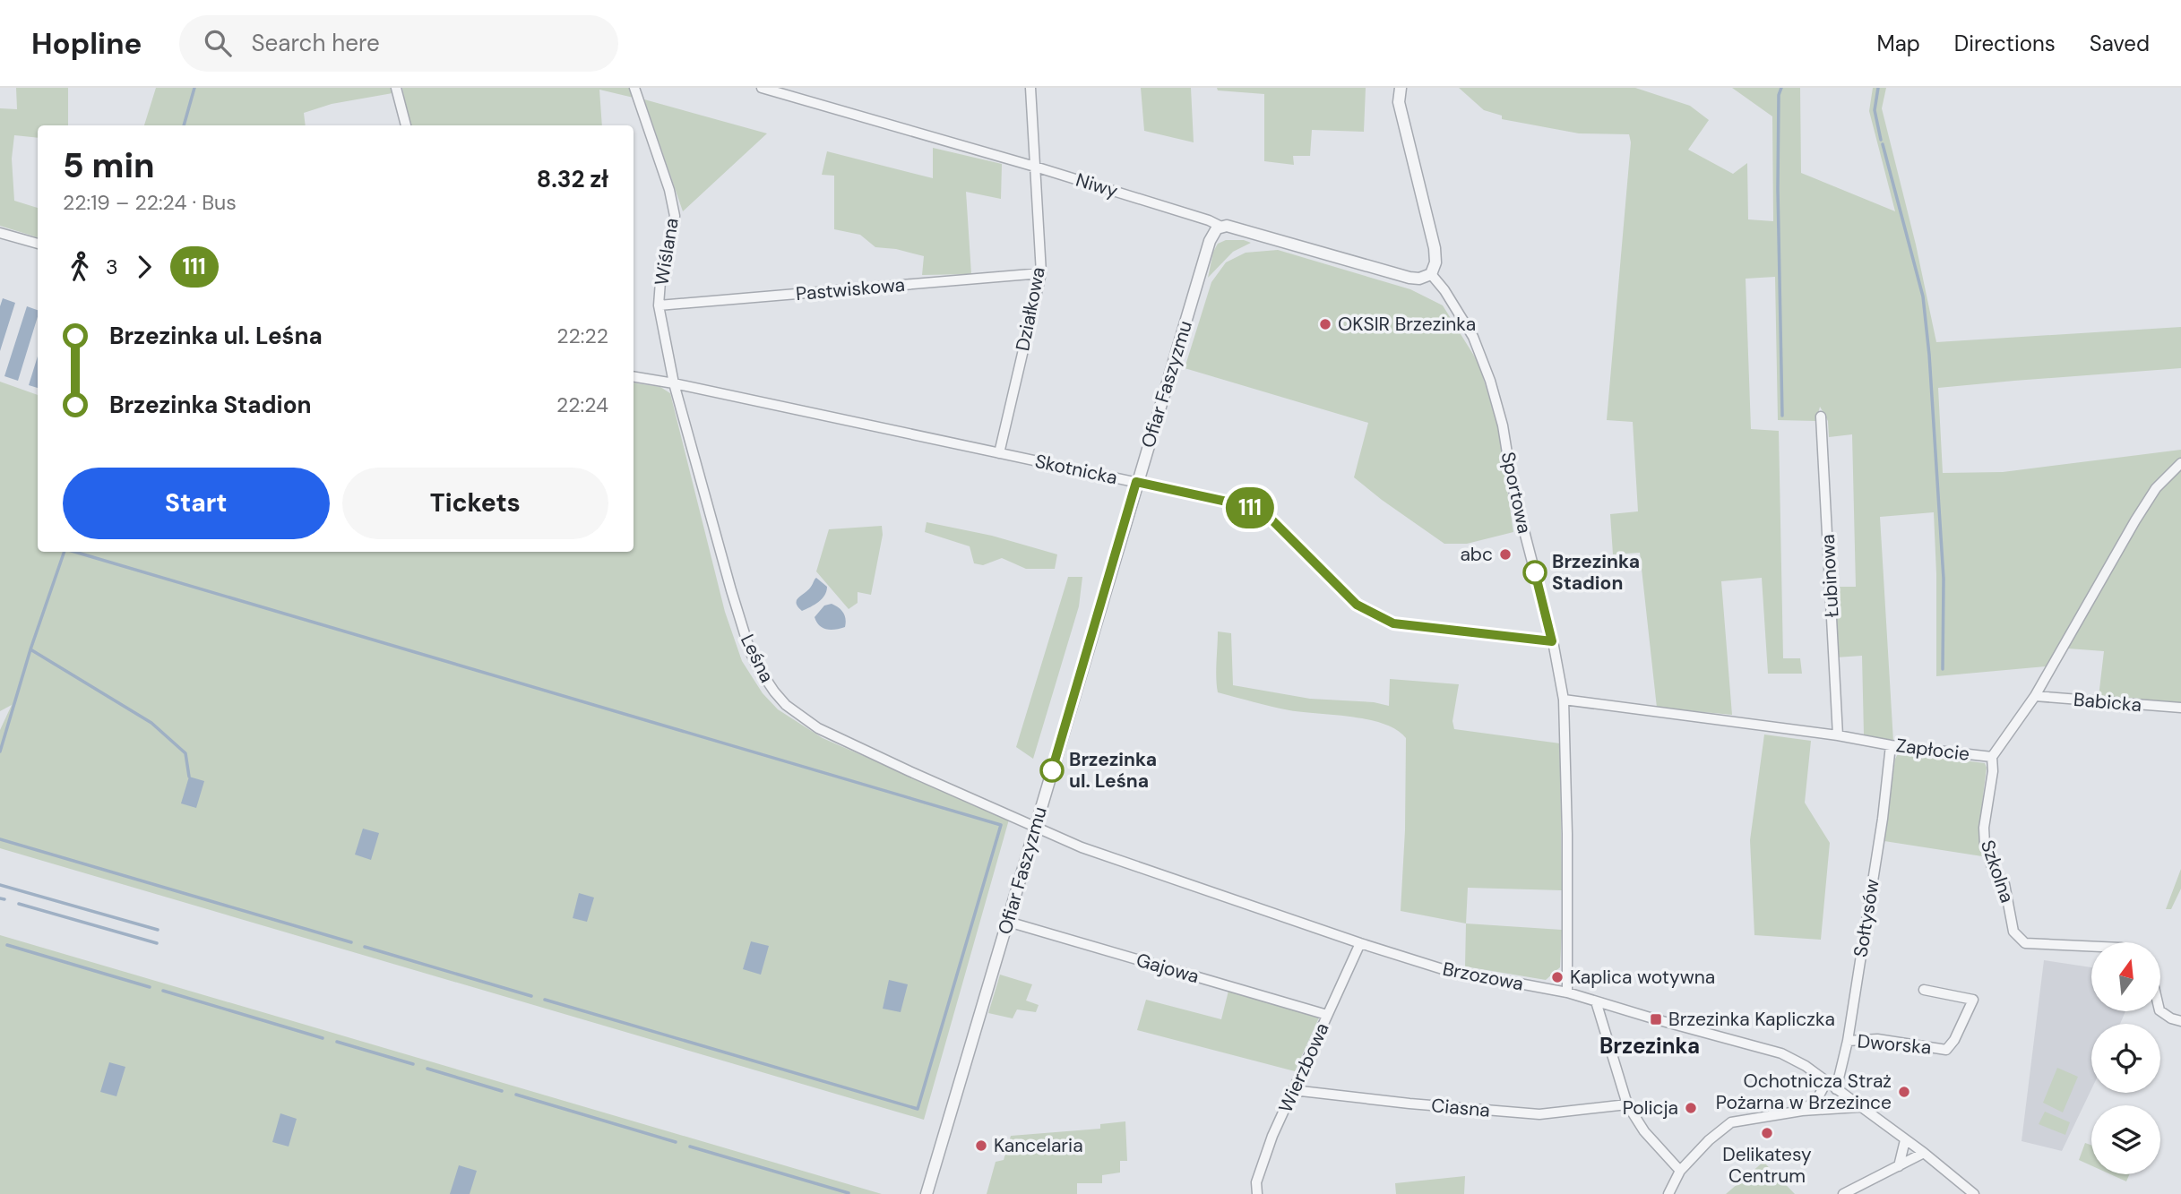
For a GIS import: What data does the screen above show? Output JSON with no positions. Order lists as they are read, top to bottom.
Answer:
{
  "streets": {
    "street": [
      "Niwy",
      "Wiślana",
      "Pastwiskowa",
      "Działkowa",
      "Ofiar Faszyzmu",
      "Skotnicka",
      "Sportowa",
      "Łubinowa",
      "Leśna",
      "Babicka",
      "Zapłocie",
      "Szkolna",
      "Sołtysów",
      "Gajowa",
      "Brzozowa",
      "Dworska",
      "Wierzbowa",
      "Ciasna"
    ]
  },
  "crossings": [
    ["Niwy", "Działkowa"],
    ["Niwy", "Ofiar Faszyzmu"],
    ["Niwy", "Sportowa"],
    ["Wiślana", "Pastwiskowa"],
    ["Wiślana", "Skotnicka"],
    ["Wiślana", "Leśna"],
    ["Pastwiskowa", "Działkowa"],
    ["Działkowa", "Skotnicka"],
    ["Ofiar Faszyzmu", "Skotnicka"],
    ["Ofiar Faszyzmu", "Leśna"],
    ["Ofiar Faszyzmu", "Gajowa"],
    ["Ofiar Faszyzmu", "Brzozowa"],
    ["Skotnicka", "Sportowa"],
    ["Skotnicka", "Leśna"],
    ["Sportowa", "Zapłocie"],
    ["Sportowa", "Brzozowa"],
    ["Łubinowa", "Zapłocie"],
    ["Leśna", "Brzozowa"],
    ["Babicka", "Zapłocie"],
    ["Zapłocie", "Szkolna"],
    ["Zapłocie", "Sołtysów"],
    ["Sołtysów", "Brzozowa"],
    ["Sołtysów", "Dworska"],
    ["Gajowa", "Wierzbowa"],
    ["Brzozowa", "Wierzbowa"],
    ["Wierzbowa", "Ciasna"]
  ],
  "districts": ["Brzezinka"],
  "places": {
    "other": [
      "OKSIR Brzezinka",
      "abc",
      "Brzezinka Stadion",
      "Brzezinka ul. Leśna",
      "Kaplica wotywna",
      "Ochotnicza Straż Pożarna w Brzezince",
      "Policja",
      "Delikatesy Centrum",
      "Kancelaria"
    ],
    "transit": ["Brzezinka Kapliczka"]
  },
  "lines": ["bus line 111"],
  "north": "top",
  "page": {
    "header": "Hopline",
    "search": "Search here",
    "nav": ["Map", "Directions", "Saved"],
    "on_map": "111",
    "heading": ["5 min", "22:19 – 22:24 · Bus", "8.32 zł"],
    "legs": ["3", "111"],
    "list": [
      {
        "name": "Brzezinka ul. Leśna",
        "value": "22:22"
      },
      {
        "name": "Brzezinka Stadion",
        "value": "22:24"
      }
    ],
    "buttons": ["Start", "Tickets"]
  }
}
